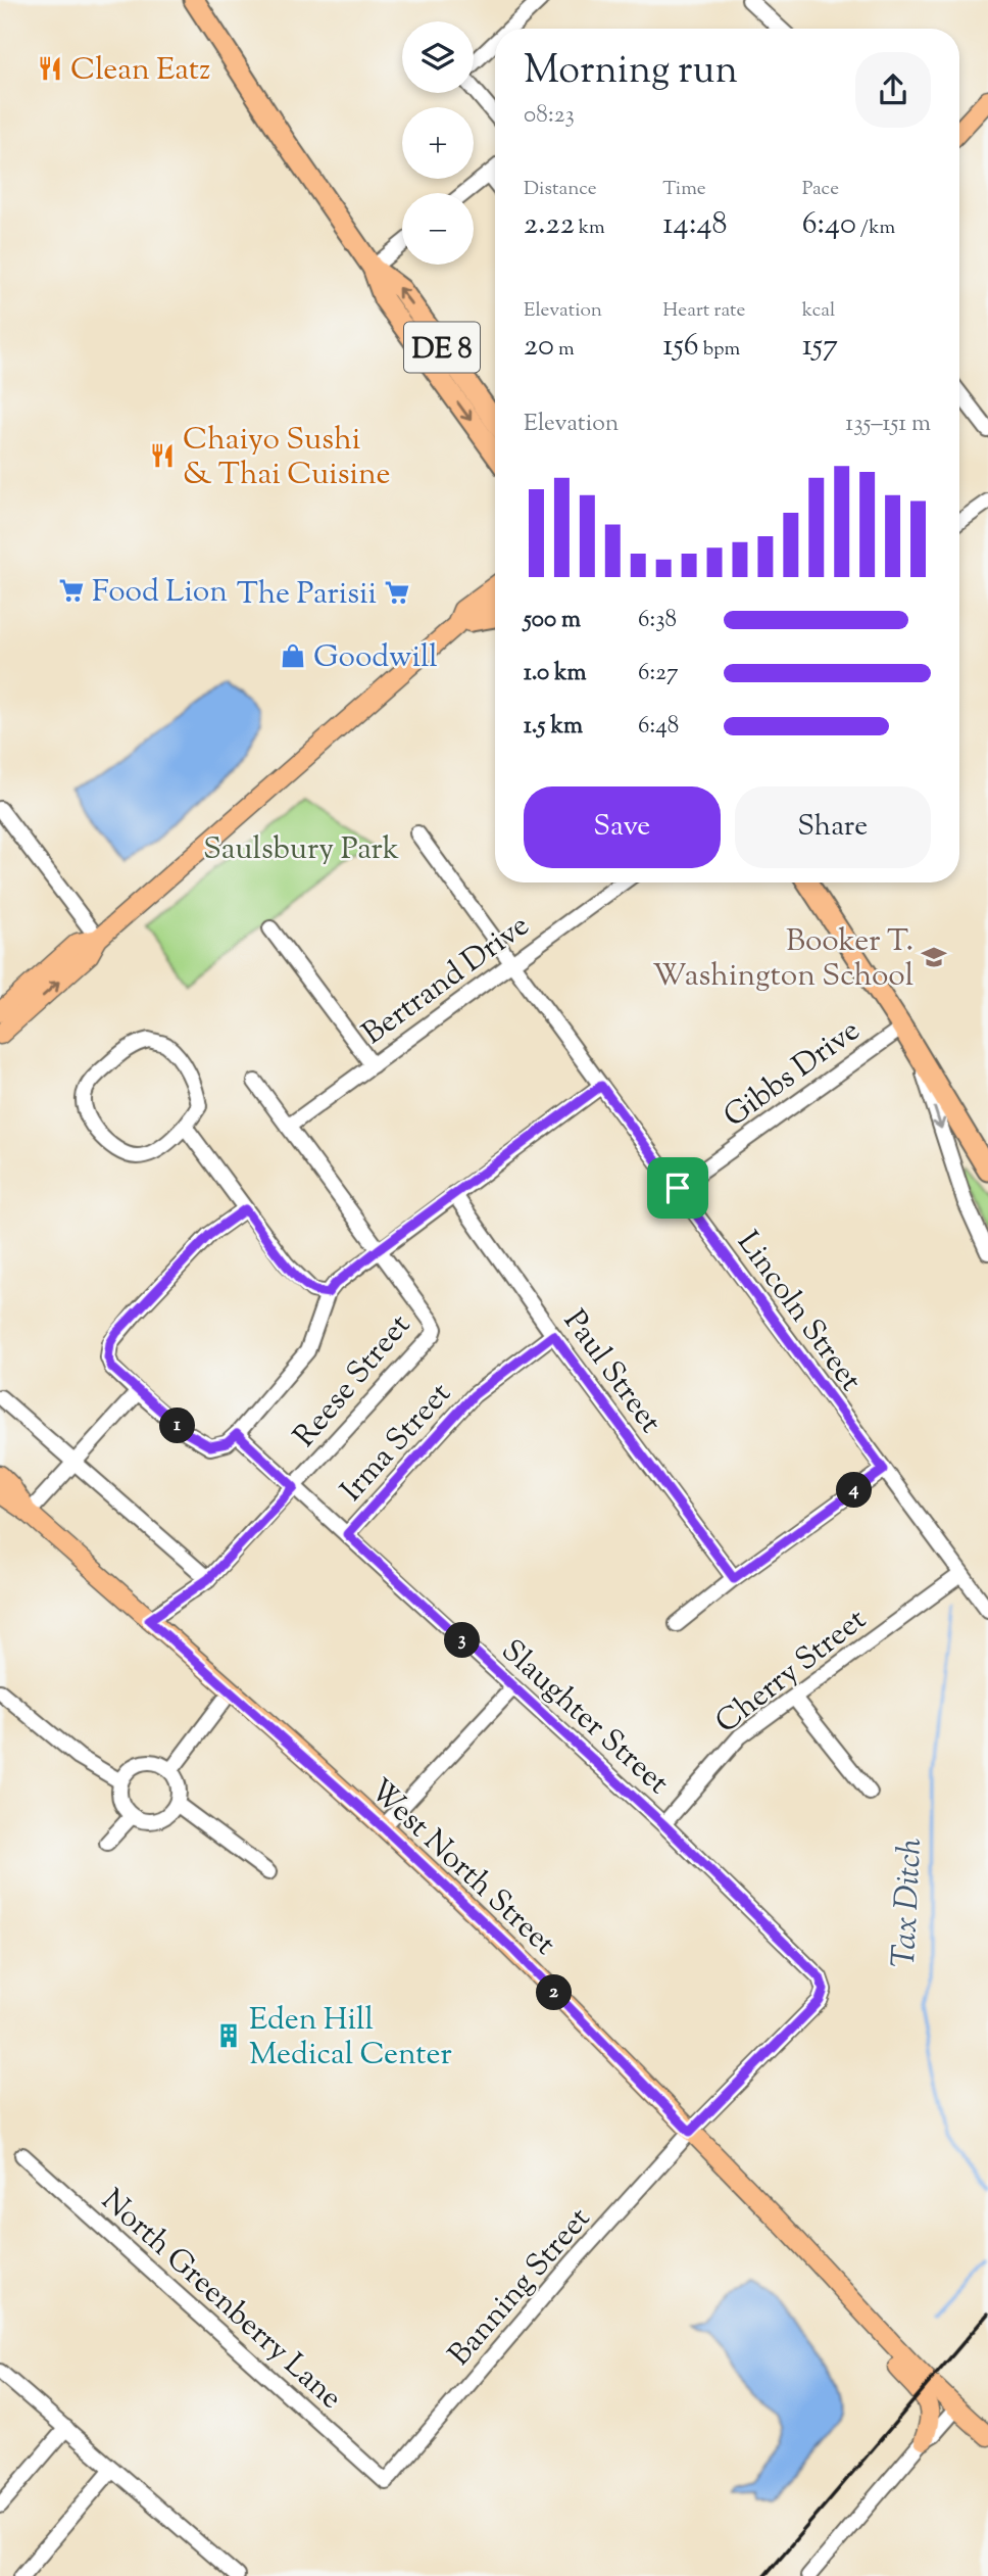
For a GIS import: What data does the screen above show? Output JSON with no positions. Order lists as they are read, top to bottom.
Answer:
{
  "streets": {
    "highway": ["DE 8"],
    "main road": ["West North Street"],
    "street": [
      "Bertrand Drive",
      "Gibbs Drive",
      "Lincoln Street",
      "Paul Street",
      "Reese Street",
      "Irma Street",
      "Cherry Street",
      "Slaughter Street",
      "Banning Street",
      "North Greenberry Lane"
    ]
  },
  "crossings": [
    ["Bertrand Drive", "Lincoln Street"],
    ["Bertrand Drive", "Reese Street"],
    ["Gibbs Drive", "Lincoln Street"],
    ["Lincoln Street", "Cherry Street"],
    ["Paul Street", "Irma Street"],
    ["Reese Street", "Slaughter Street"],
    ["Reese Street", "West North Street"],
    ["Irma Street", "Slaughter Street"],
    ["Cherry Street", "Slaughter Street"],
    ["Slaughter Street", "Banning Street"],
    ["West North Street", "Banning Street"],
    ["Banning Street", "North Greenberry Lane"]
  ],
  "water": ["Tax Ditch"],
  "parks": ["Saulsbury Park"],
  "places": {
    "restaurant": ["Clean Eatz", "Chaiyo Sushi & Thai Cuisine"],
    "supermarket": ["Food Lion", "The Parisii"],
    "shop": ["Goodwill"],
    "school or university": ["Booker T. Washington School"],
    "building": ["Eden Hill Medical Center"]
  },
  "page": {
    "map_buttons": ["+", "−"],
    "heading": ["Morning run", "08:23"],
    "stats": [
      ["Distance", "2.22 km"],
      ["Time", "14:48"],
      ["Pace", "6:40 /km"],
      ["Elevation", "20 m"],
      ["Heart rate", "156 bpm"],
      ["kcal", "157"]
    ],
    "chart": ["Elevation", "135–151 m"],
    "list": [
      {
        "name": "500 m",
        "note": "6:38"
      },
      {
        "name": "1.0 km",
        "note": "6:27"
      },
      {
        "name": "1.5 km",
        "note": "6:48"
      }
    ],
    "buttons": ["Save", "Share"],
    "pins": [
      "1",
      "4",
      "3",
      "2"
    ]
  }
}
